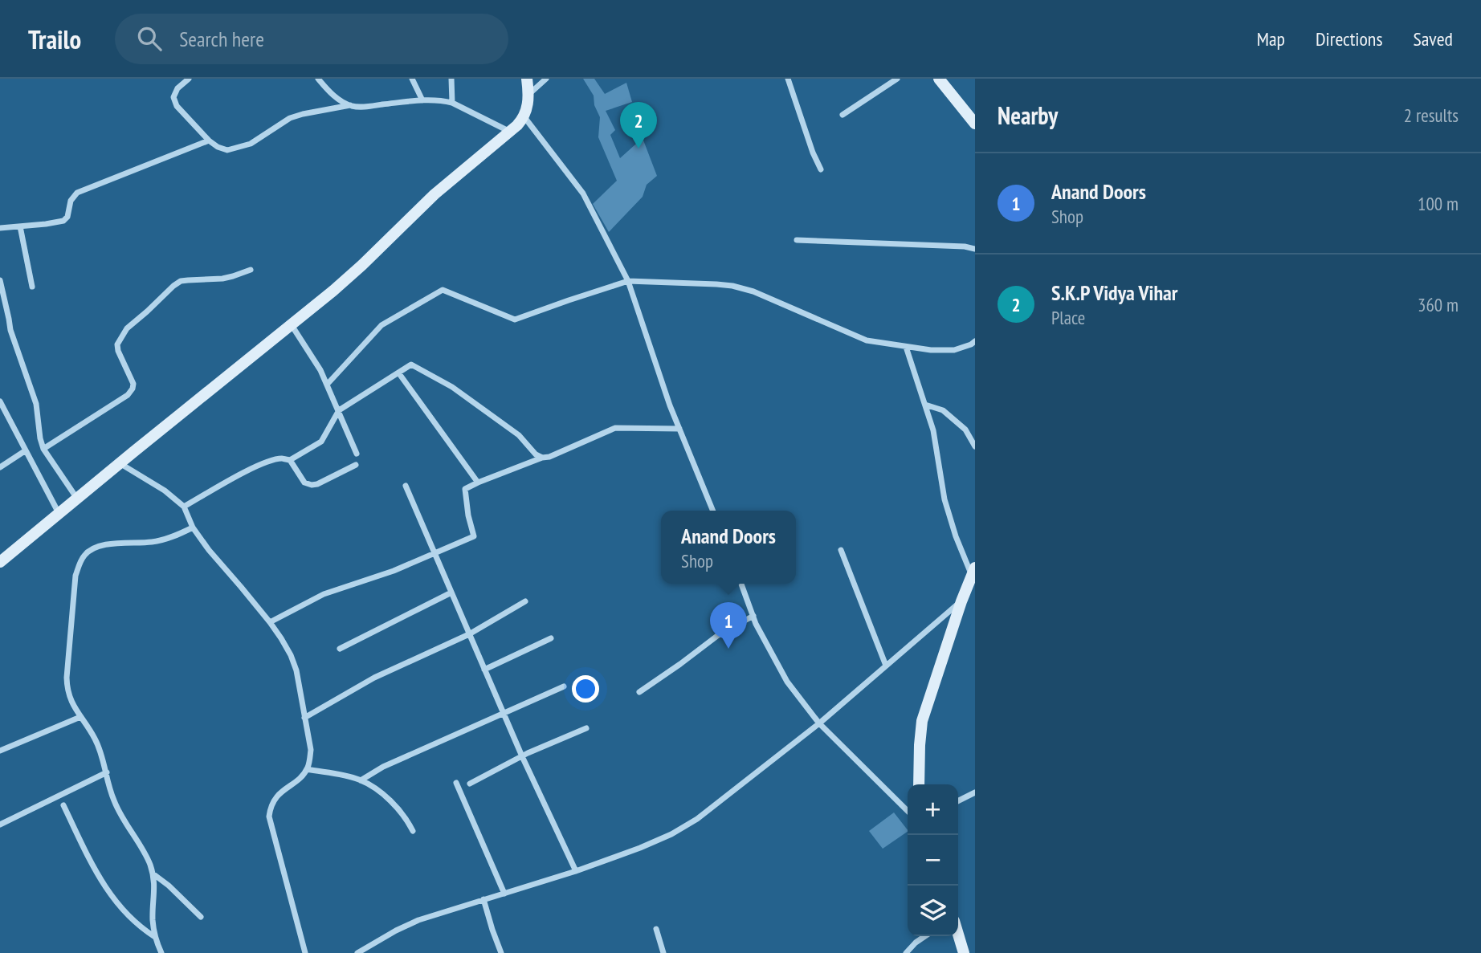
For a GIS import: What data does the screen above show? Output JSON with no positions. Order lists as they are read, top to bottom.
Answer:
{
  "page": {
    "header": "Trailo",
    "search": "Search here",
    "nav": ["Map", "Directions", "Saved"],
    "heading": ["Nearby", "2 results"],
    "pins": ["2", "1"],
    "list": [
      {
        "mark": "1",
        "name": "Anand Doors",
        "note": "Shop",
        "value": "100 m"
      },
      {
        "mark": "2",
        "name": "S.K.P Vidya Vihar",
        "note": "Place",
        "value": "360 m"
      }
    ],
    "popup": ["Anand Doors", "Shop"],
    "map_buttons": ["+", "−"]
  }
}
